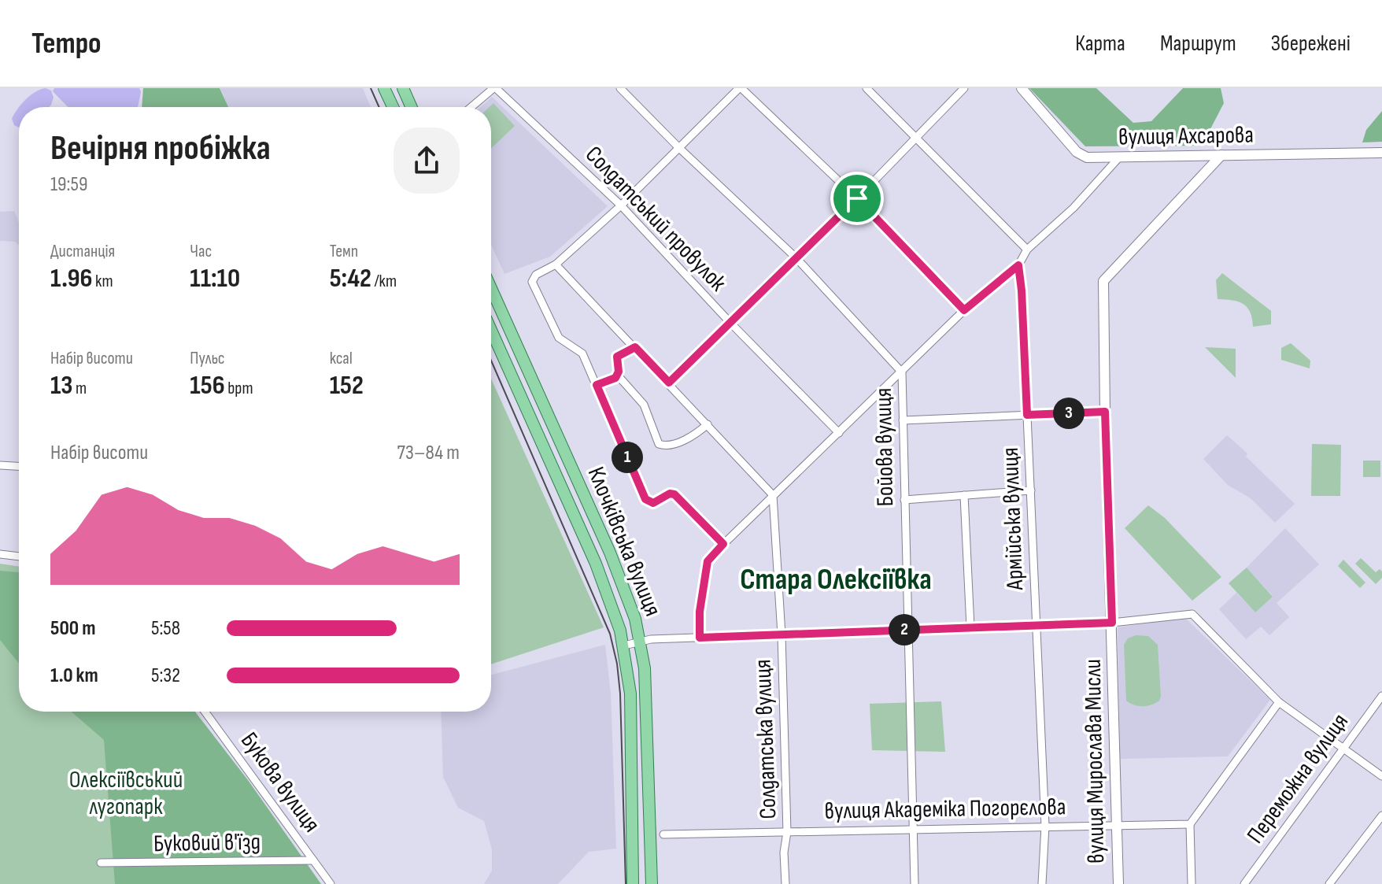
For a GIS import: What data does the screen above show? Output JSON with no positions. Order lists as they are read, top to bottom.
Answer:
{
  "streets": {
    "main road": ["Клочківська вулиця"],
    "street": [
      "вулиця Ахсарова",
      "Солдатський провулок",
      "Бойова вулиця",
      "Армійська вулиця",
      "Солдатська вулиця",
      "вулиця Мирослава Мисли",
      "Переможна вулиця",
      "Букова вулиця",
      "вулиця Академіка Погорєлова",
      "Буковий в'їзд"
    ]
  },
  "crossings": [
    ["вулиця Ахсарова", "вулиця Мирослава Мисли"],
    ["Бойова вулиця", "вулиця Академіка Погорєлова"],
    ["Армійська вулиця", "вулиця Академіка Погорєлова"],
    ["Солдатська вулиця", "вулиця Академіка Погорєлова"],
    ["вулиця Мирослава Мисли", "вулиця Академіка Погорєлова"],
    ["Букова вулиця", "Буковий в'їзд"]
  ],
  "districts": ["Стара Олексіївка"],
  "parks": ["Олексіївський лугопарк"],
  "page": {
    "header": "Tempo",
    "nav": ["Карта", "Маршрут", "Збережені"],
    "heading": ["Вечірня пробіжка", "19:59"],
    "stats": [
      ["Дистанція", "1.96 km"],
      ["Час", "11:10"],
      ["Темп", "5:42 /km"],
      ["Набір висоти", "13 m"],
      ["Пульс", "156 bpm"],
      ["kcal", "152"]
    ],
    "pins": ["3", "1", "2"],
    "chart": ["Набір висоти", "73–84 m"],
    "list": [
      {
        "name": "500 m",
        "note": "5:58"
      },
      {
        "name": "1.0 km",
        "note": "5:32"
      }
    ]
  }
}
